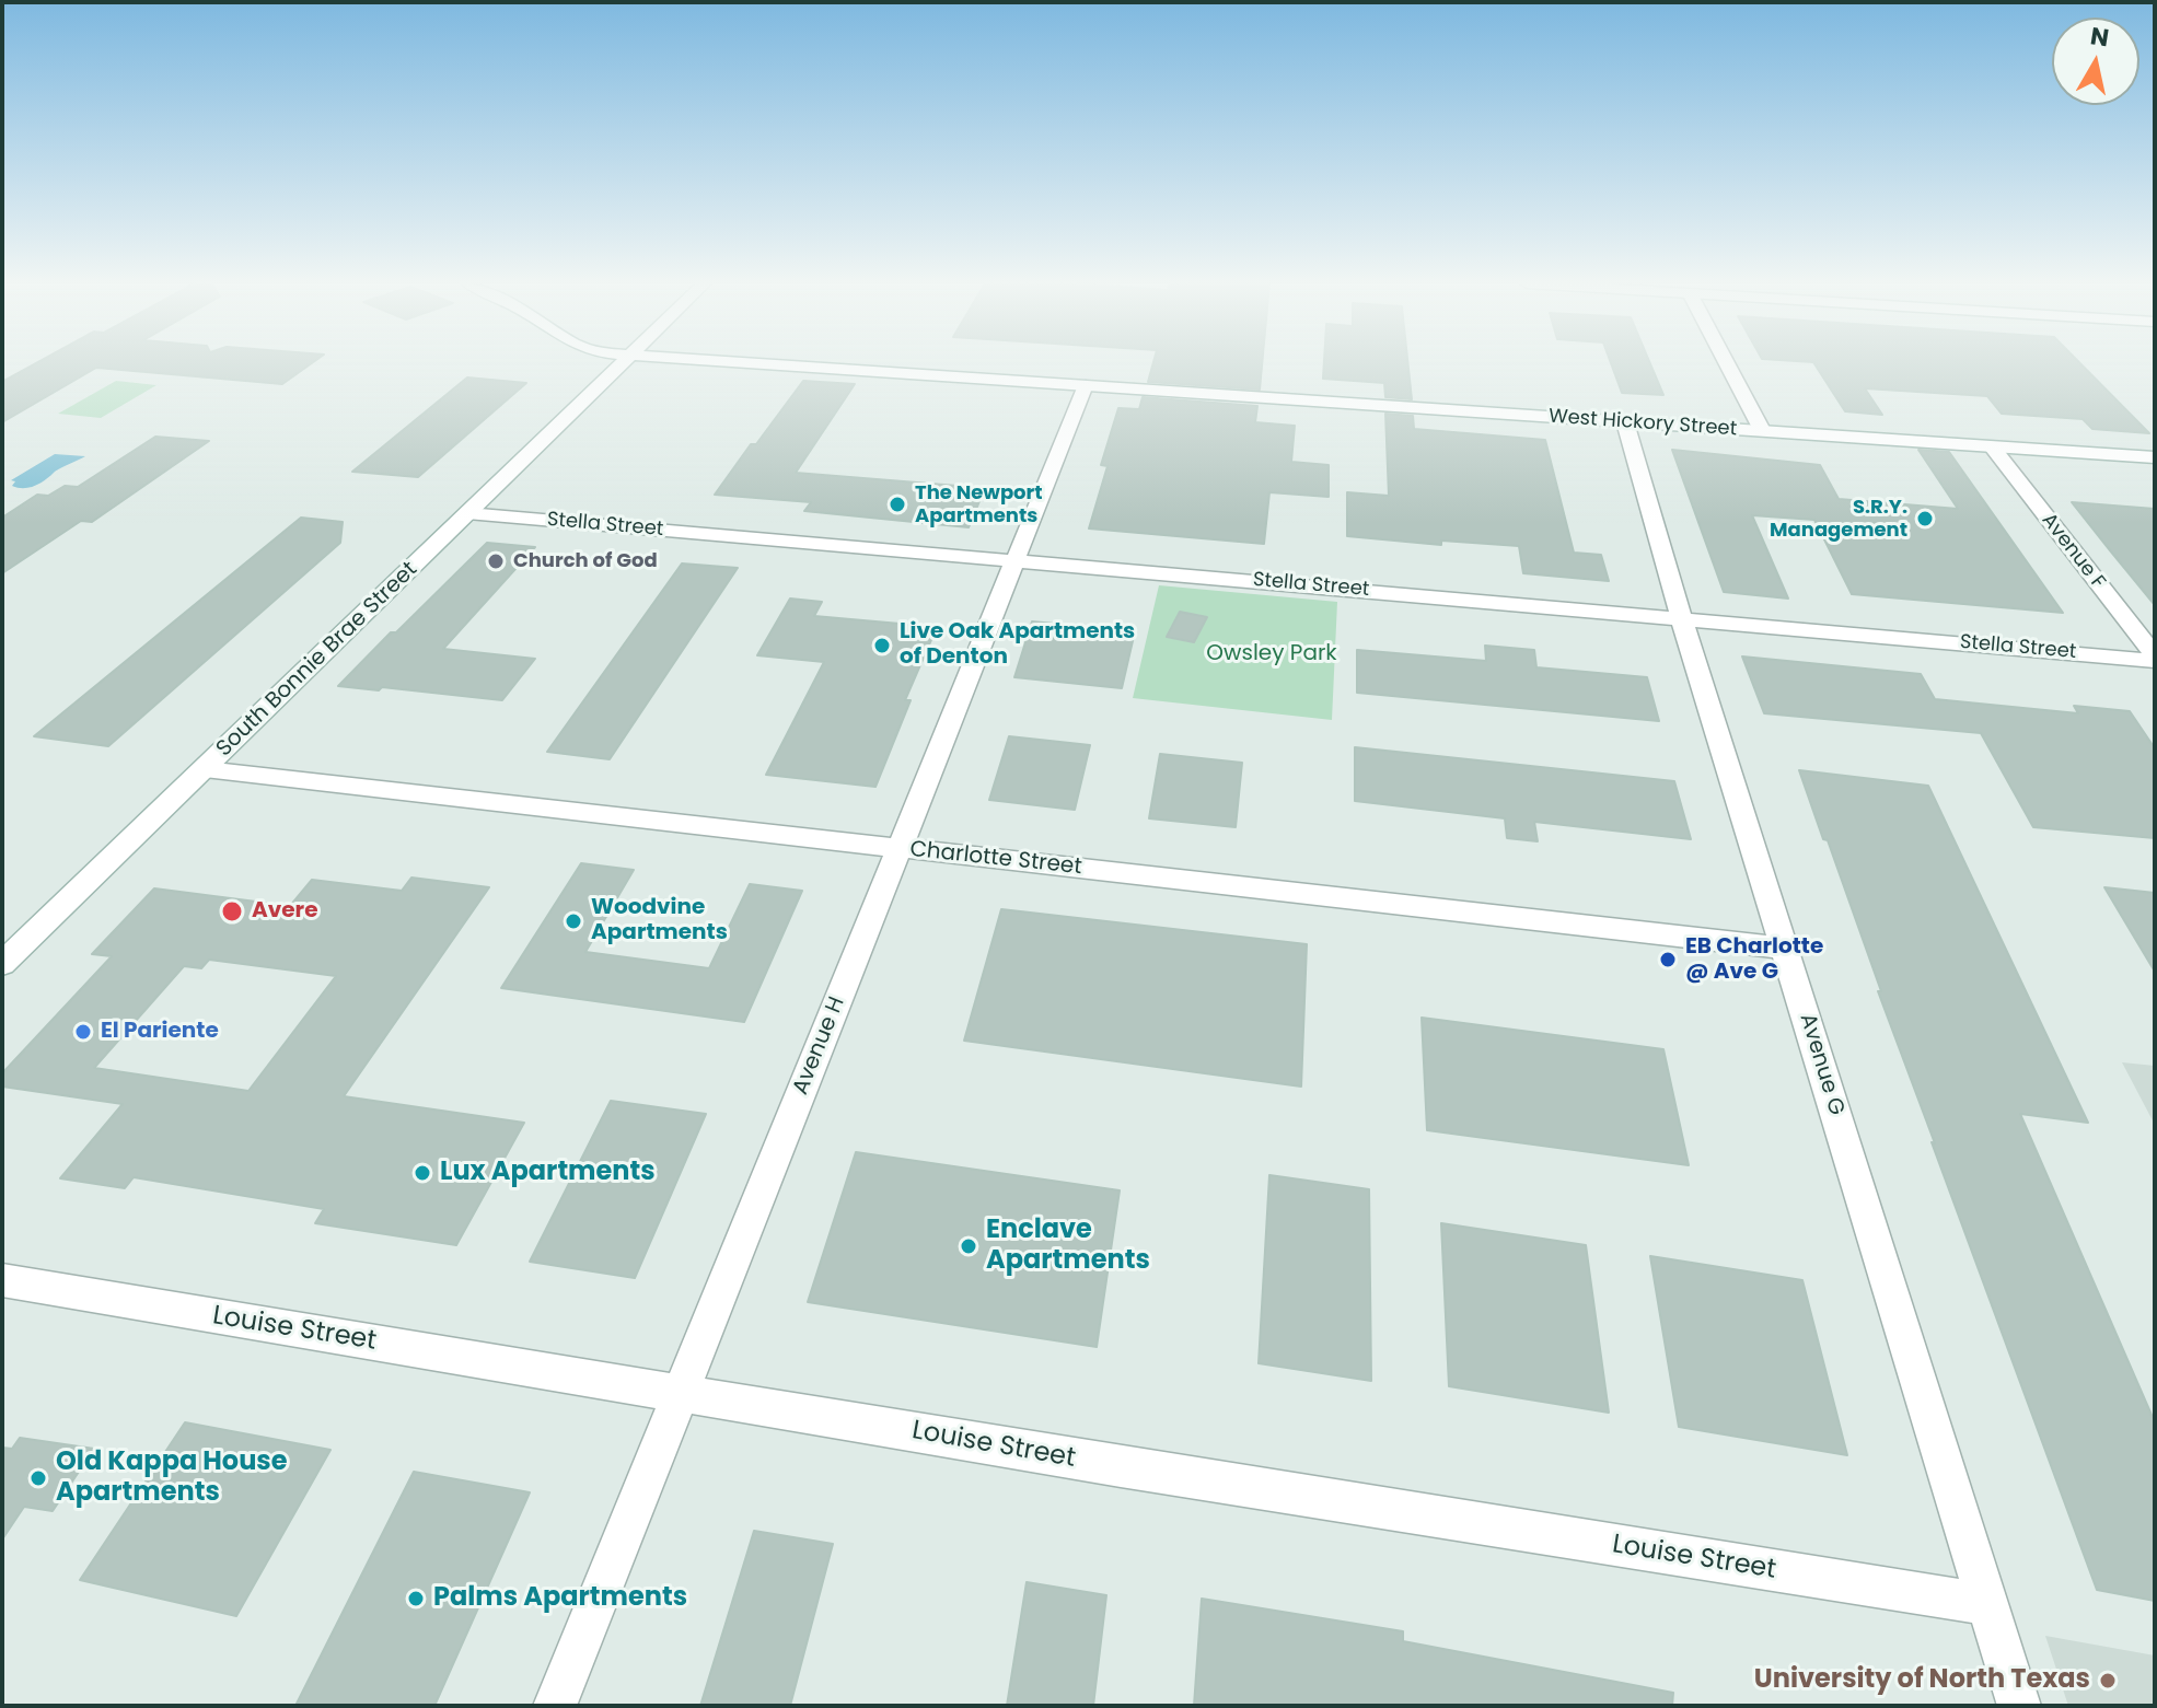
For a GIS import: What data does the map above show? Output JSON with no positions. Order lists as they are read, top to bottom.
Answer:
{
  "streets": {
    "street": [
      "West Hickory Street",
      "Stella Street",
      "Avenue F",
      "South Bonnie Brae Street",
      "Charlotte Street",
      "Avenue H",
      "Avenue G",
      "Louise Street"
    ]
  },
  "crossings": [
    ["West Hickory Street", "Avenue F"],
    ["West Hickory Street", "Avenue H"],
    ["West Hickory Street", "Avenue G"],
    ["Stella Street", "Avenue F"],
    ["Stella Street", "South Bonnie Brae Street"],
    ["Stella Street", "Avenue H"],
    ["Stella Street", "Avenue G"],
    ["South Bonnie Brae Street", "Charlotte Street"],
    ["Charlotte Street", "Avenue H"],
    ["Charlotte Street", "Avenue G"],
    ["Avenue H", "Louise Street"],
    ["Avenue G", "Louise Street"]
  ],
  "parks": ["Owsley Park"],
  "places": [
    "The Newport Apartments",
    "S.R.Y. Management",
    "Church of God",
    "Live Oak Apartments of Denton",
    "Avere",
    "Woodvine Apartments",
    "EB Charlotte @ Ave G",
    "El Pariente",
    "Lux Apartments",
    "Enclave Apartments",
    "Old Kappa House Apartments",
    "Palms Apartments",
    "University of North Texas"
  ],
  "north": "top"
}
